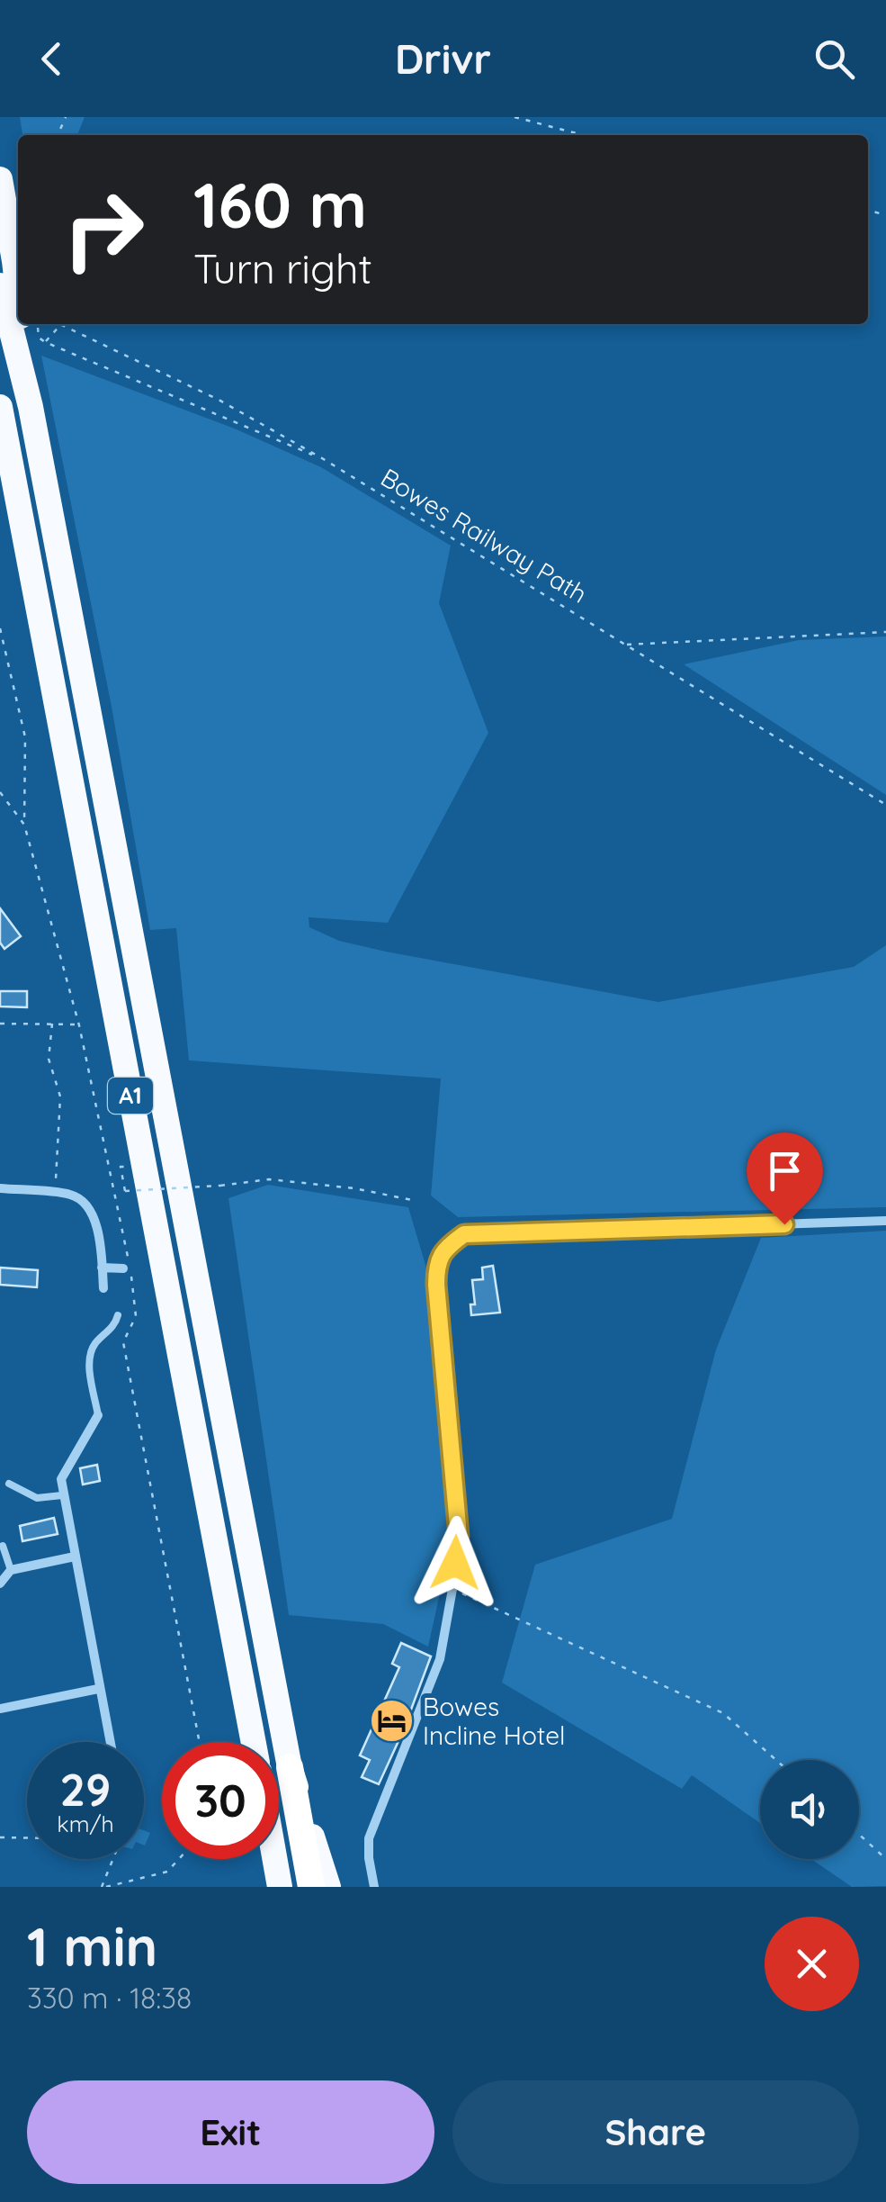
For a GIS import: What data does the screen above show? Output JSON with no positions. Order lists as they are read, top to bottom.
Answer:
{
  "streets": {
    "highway": ["A1"],
    "path": ["Bowes Railway Path"]
  },
  "places": {
    "hotel": ["Bowes Incline Hotel"]
  },
  "page": {
    "header": "Drivr",
    "turn": ["160 m", "Turn right"],
    "speed": "29 km/h",
    "limit": "30",
    "heading": ["1 min", "330 m · 18:38"],
    "buttons": ["Exit", "Share"]
  }
}
